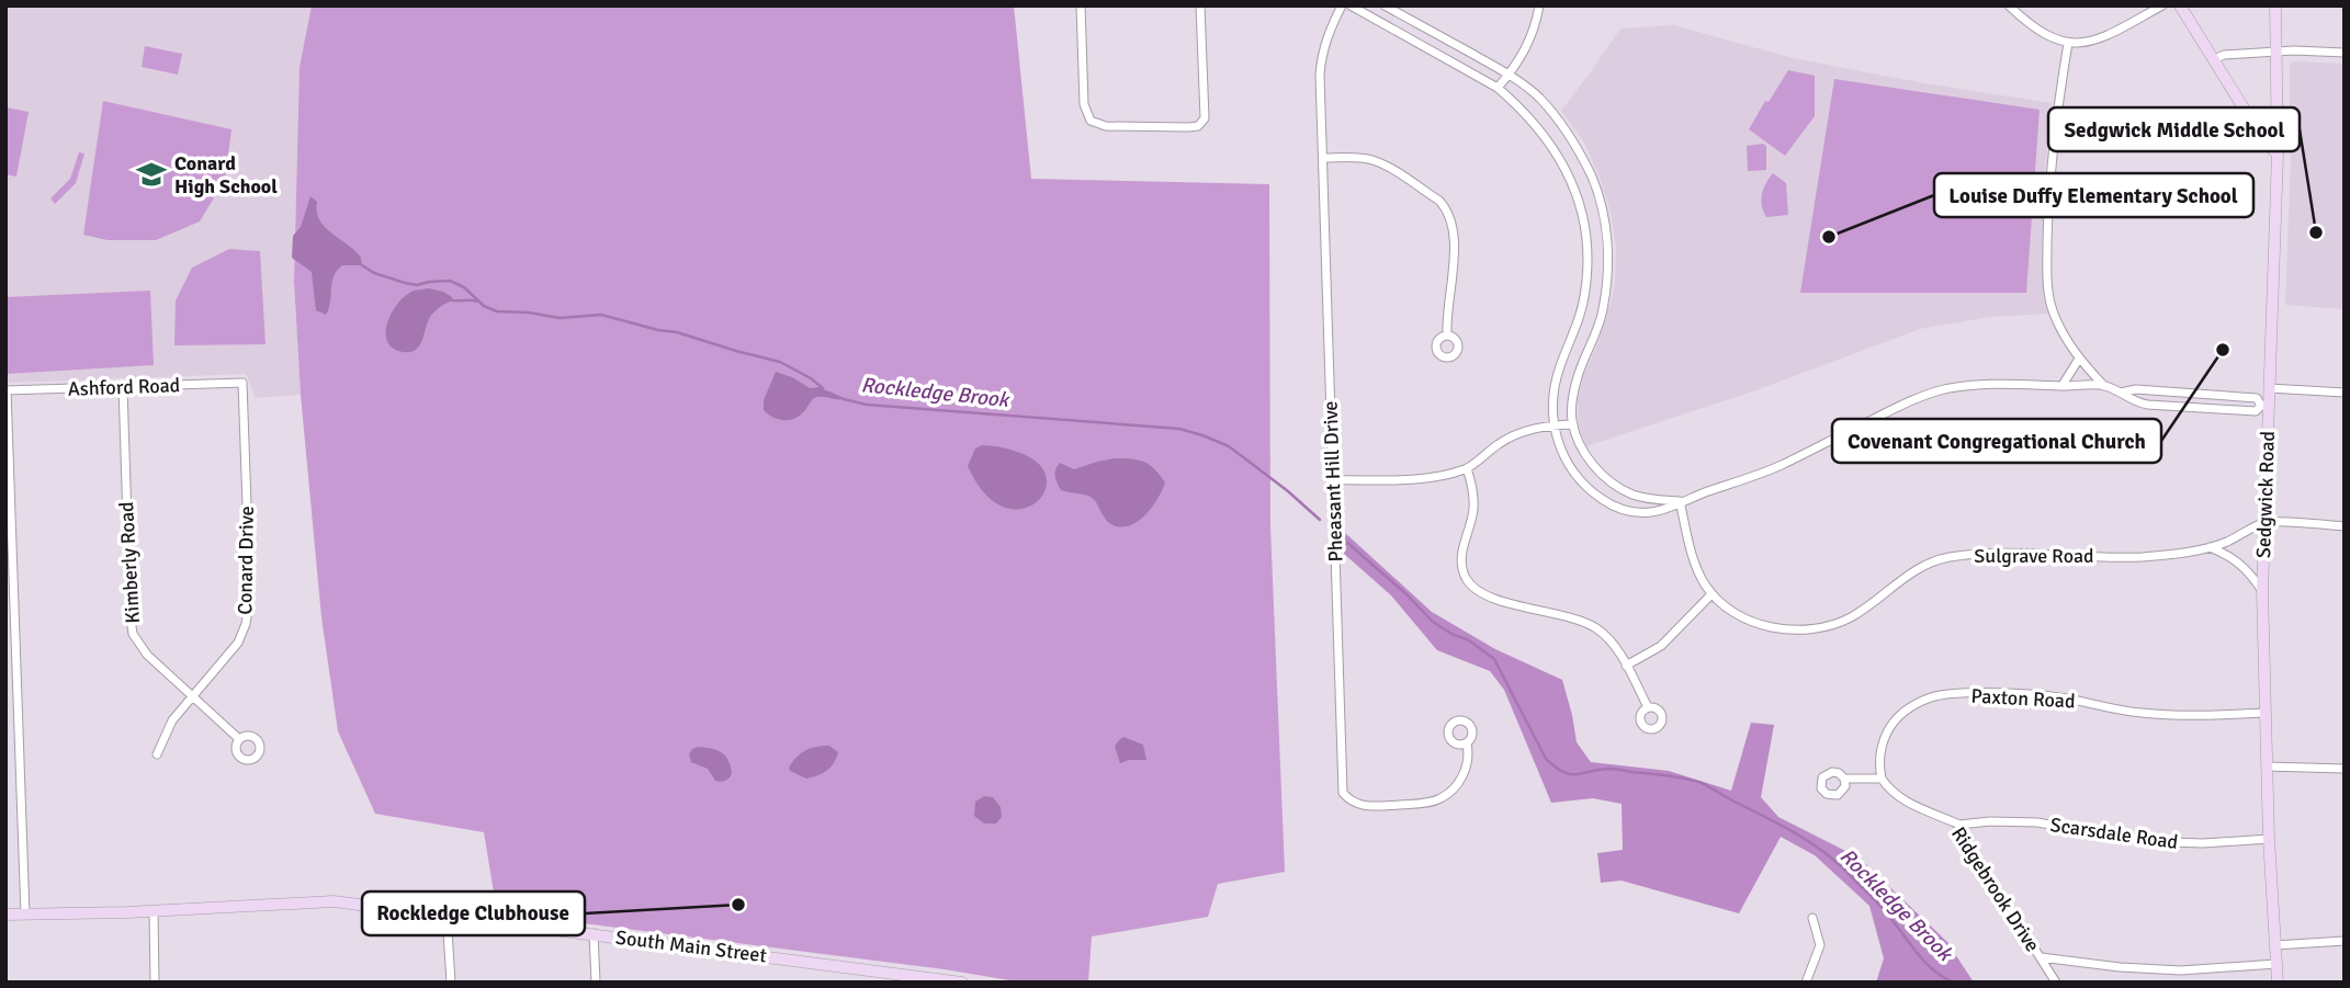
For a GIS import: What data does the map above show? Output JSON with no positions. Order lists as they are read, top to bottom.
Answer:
{
  "streets": {
    "main road": ["Sedgwick Road", "South Main Street"],
    "street": [
      "Ashford Road",
      "Pheasant Hill Drive",
      "Sulgrave Road",
      "Conard Drive",
      "Kimberly Road",
      "Paxton Road",
      "Scarsdale Road",
      "Ridgebrook Drive"
    ]
  },
  "crossings": [
    ["Ashford Road", "Conard Drive"],
    ["Ashford Road", "Kimberly Road"],
    ["Sedgwick Road", "Sulgrave Road"],
    ["Sedgwick Road", "Paxton Road"],
    ["Sedgwick Road", "Scarsdale Road"],
    ["Conard Drive", "Kimberly Road"],
    ["Paxton Road", "Ridgebrook Drive"],
    ["Scarsdale Road", "Ridgebrook Drive"]
  ],
  "water": ["Rockledge Brook"],
  "places": {
    "school or university": ["Conard High School"],
    "other": [
      "Sedgwick Middle School",
      "Louise Duffy Elementary School",
      "Covenant Congregational Church",
      "Rockledge Clubhouse"
    ]
  }
}
